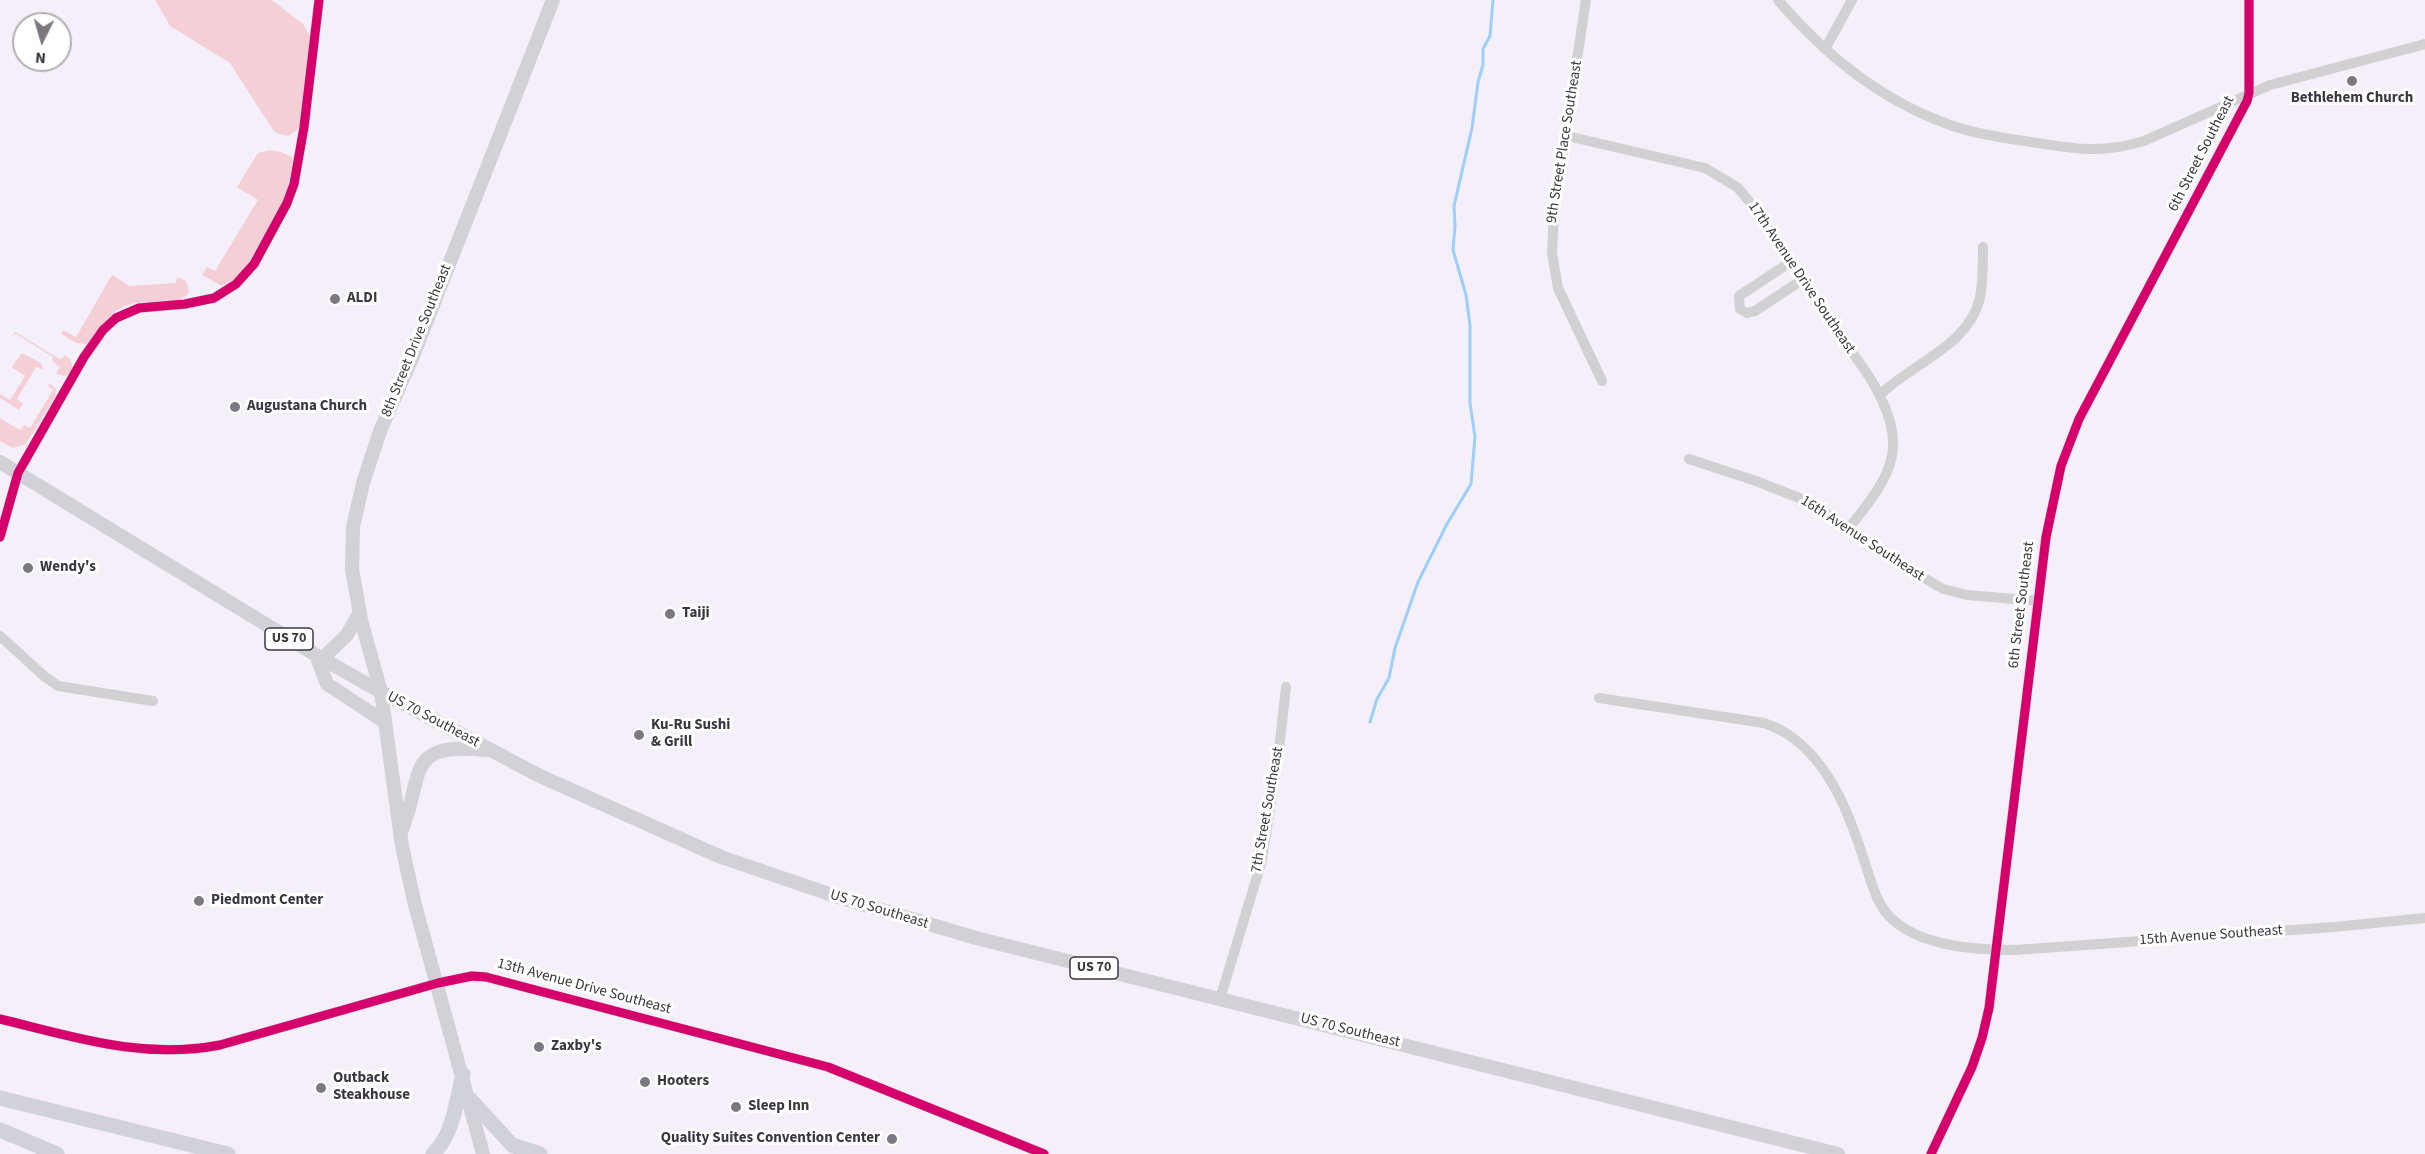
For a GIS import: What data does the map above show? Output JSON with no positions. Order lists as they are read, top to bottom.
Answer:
{
  "streets": {
    "main road": ["8th Street Drive Southeast", "US 70", "US 70 Southeast"],
    "street": [
      "9th Street Place Southeast",
      "6th Street Southeast",
      "17th Avenue Drive Southeast",
      "16th Avenue Southeast",
      "7th Street Southeast",
      "15th Avenue Southeast",
      "13th Avenue Drive Southeast"
    ]
  },
  "crossings": [
    ["9th Street Place Southeast", "17th Avenue Drive Southeast"],
    ["6th Street Southeast", "16th Avenue Southeast"],
    ["6th Street Southeast", "15th Avenue Southeast"],
    ["17th Avenue Drive Southeast", "16th Avenue Southeast"],
    ["8th Street Drive Southeast", "US 70 Southeast"],
    ["8th Street Drive Southeast", "13th Avenue Drive Southeast"],
    ["US 70 Southeast", "7th Street Southeast"]
  ],
  "places": [
    "Bethlehem Church",
    "ALDI",
    "Augustana Church",
    "Wendy's",
    "Taiji",
    "Ku-Ru Sushi & Grill",
    "Piedmont Center",
    "Zaxby's",
    "Hooters",
    "Outback Steakhouse",
    "Sleep Inn",
    "Quality Suites Convention Center"
  ],
  "north": "bottom"
}
